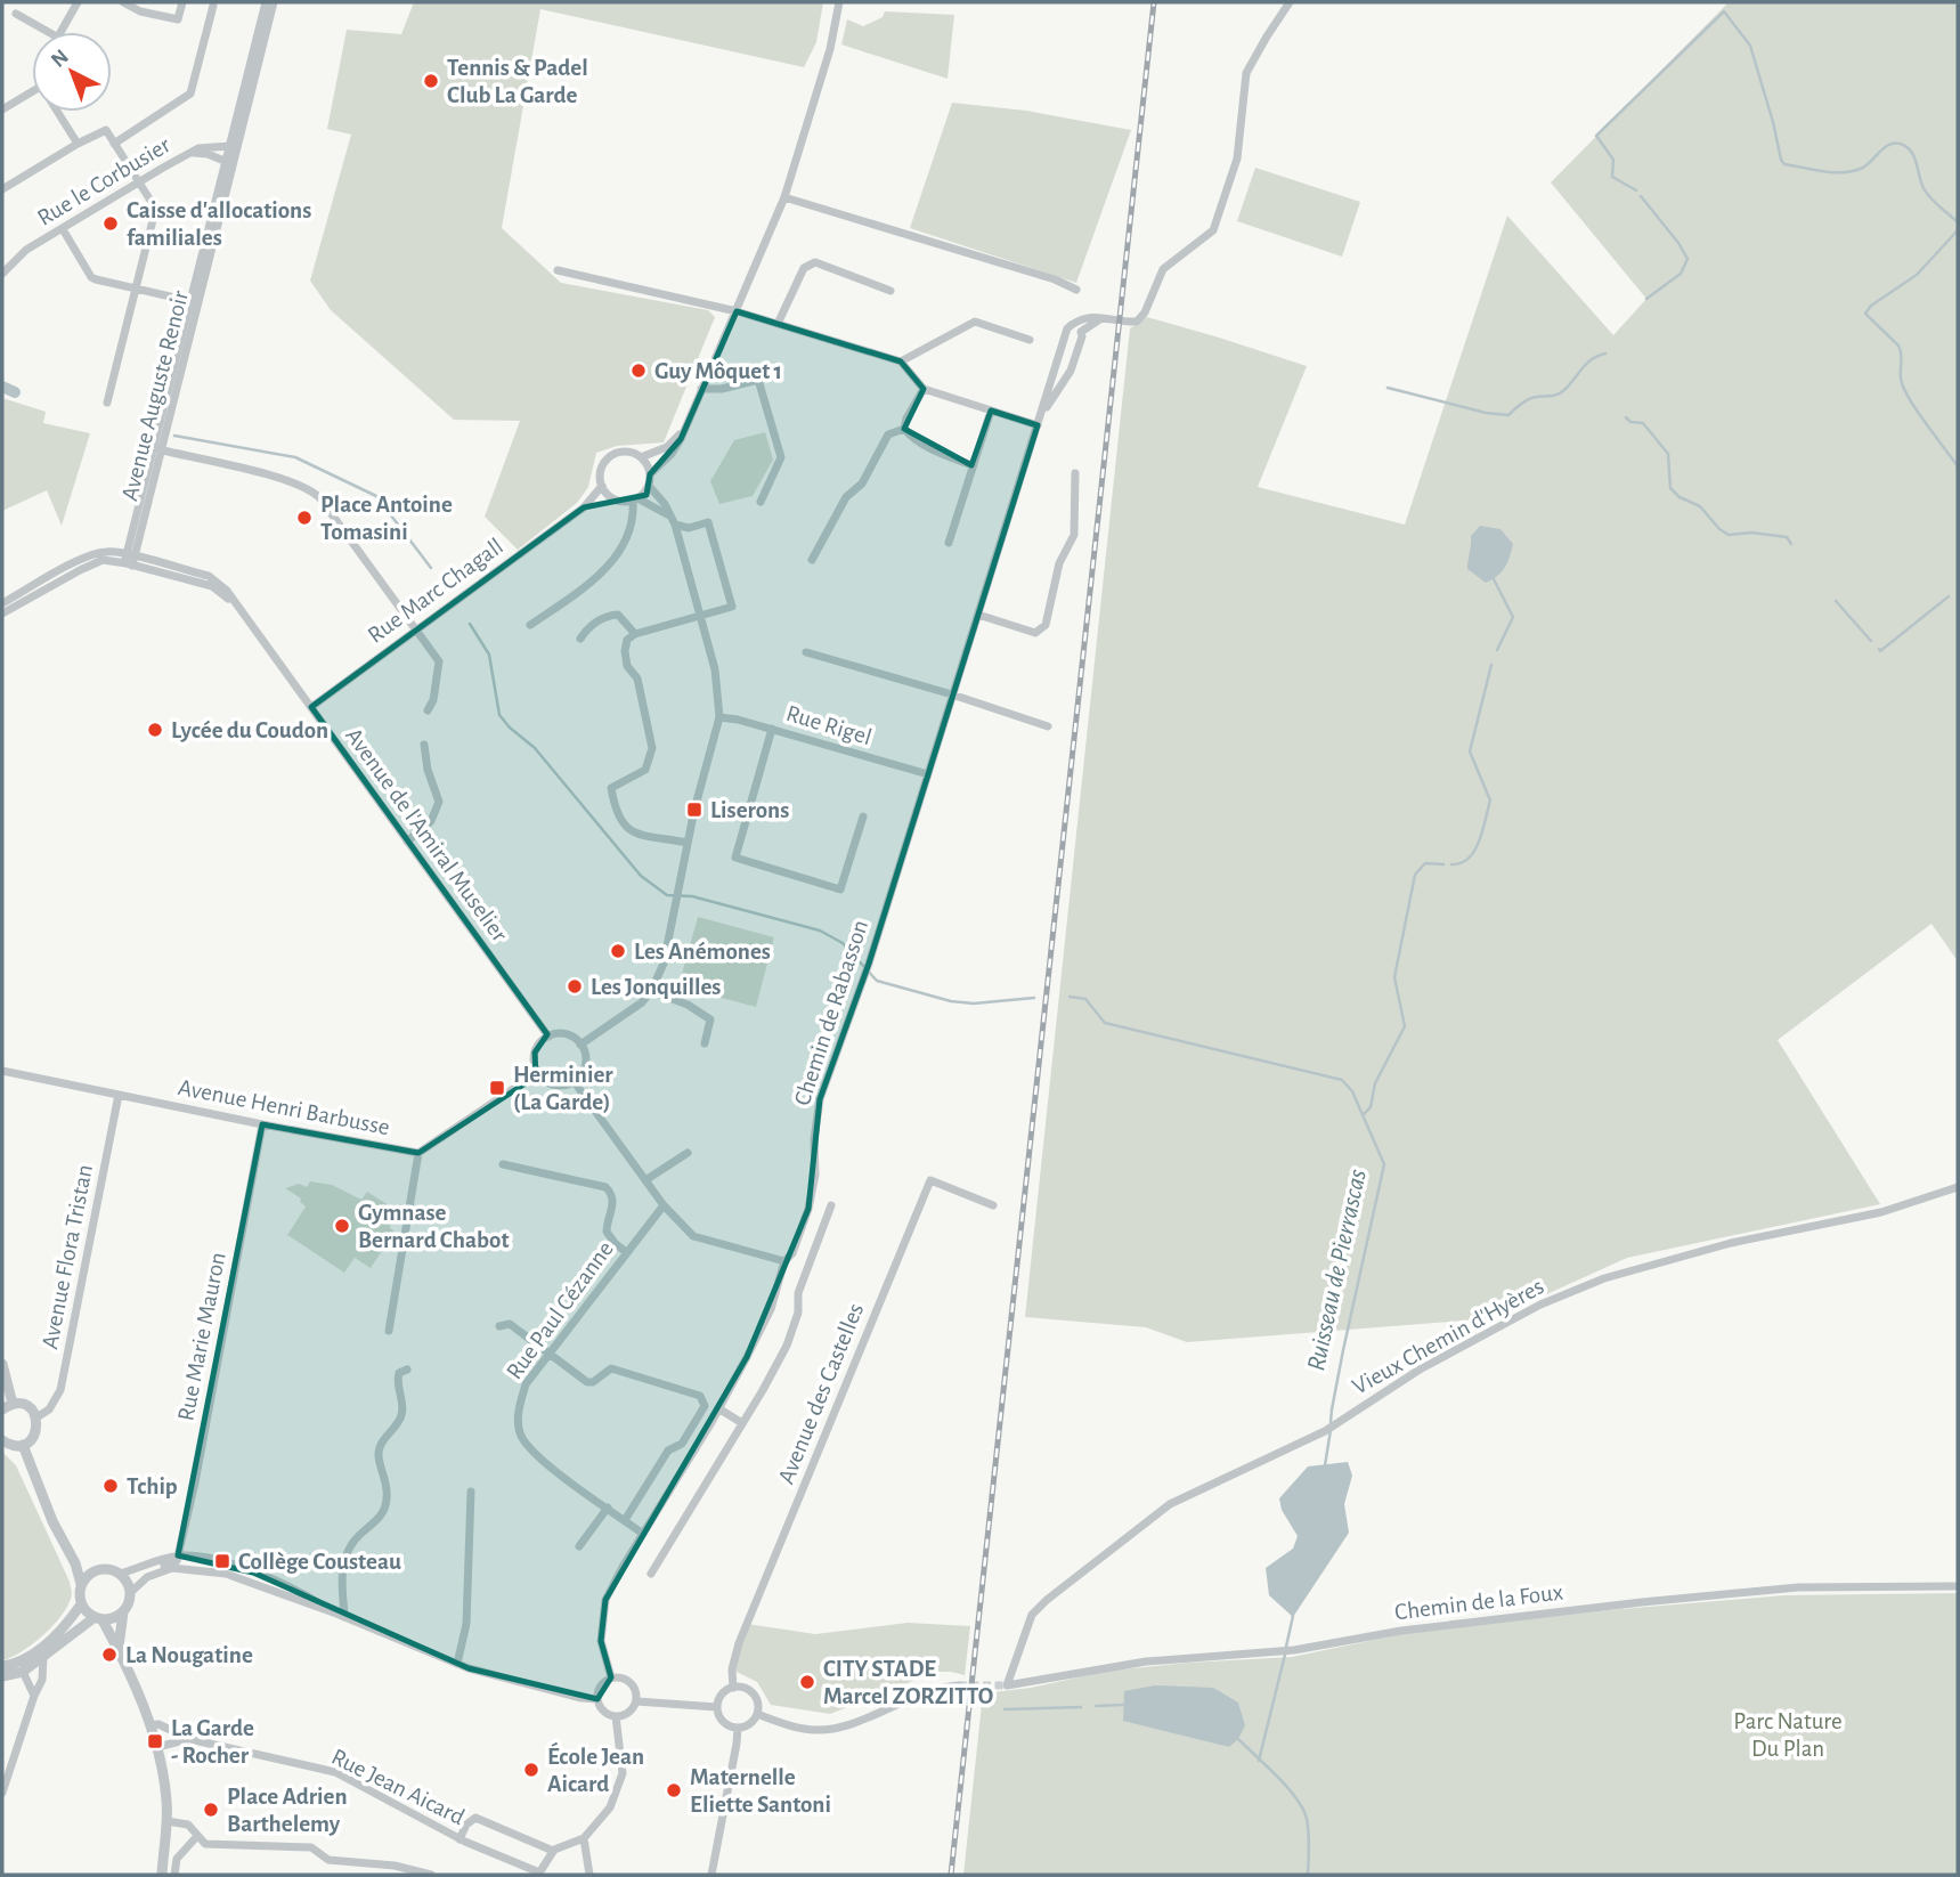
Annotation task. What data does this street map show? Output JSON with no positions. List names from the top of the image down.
{
  "streets": {
    "street": [
      "Rue le Corbusier",
      "Avenue Auguste Renoir",
      "Rue Marc Chagall",
      "Rue Rigel",
      "Avenue de l'Amiral Muselier",
      "Chemin de Rabasson",
      "Avenue Henri Barbusse",
      "Avenue Flora Tristan",
      "Rue Paul Cézanne",
      "Rue Marie Mauron",
      "Vieux Chemin d'Hyères",
      "Avenue des Castelles",
      "Chemin de la Foux",
      "Rue Jean Aicard"
    ]
  },
  "crossings": [
    ["Rue le Corbusier", "Avenue Auguste Renoir"],
    ["Avenue Auguste Renoir", "Avenue de l'Amiral Muselier"],
    ["Rue Marc Chagall", "Avenue de l'Amiral Muselier"],
    ["Rue Rigel", "Chemin de Rabasson"],
    ["Avenue de l'Amiral Muselier", "Avenue Henri Barbusse"],
    ["Chemin de Rabasson", "Rue Paul Cézanne"],
    ["Avenue Henri Barbusse", "Avenue Flora Tristan"],
    ["Avenue Henri Barbusse", "Rue Marie Mauron"],
    ["Vieux Chemin d'Hyères", "Chemin de la Foux"]
  ],
  "water": ["Ruisseau de Pierrascas"],
  "parks": ["Parc Nature Du Plan"],
  "places": {
    "other": [
      "Tennis & Padel Club La Garde",
      "Caisse d'allocations familiales",
      "Guy Môquet 1",
      "Place Antoine Tomasini",
      "Lycée du Coudon",
      "Les Anémones",
      "Les Jonquilles",
      "Gymnase Bernard Chabot",
      "Tchip",
      "La Nougatine",
      "CITY STADE Marcel ZORZITTO",
      "École Jean Aicard",
      "Maternelle Eliette Santoni",
      "Place Adrien Barthelemy"
    ],
    "transit": [
      "Liserons",
      "Herminier (La Garde)",
      "Collège Cousteau",
      "La Garde - Rocher"
    ]
  },
  "north": "top left"
}
